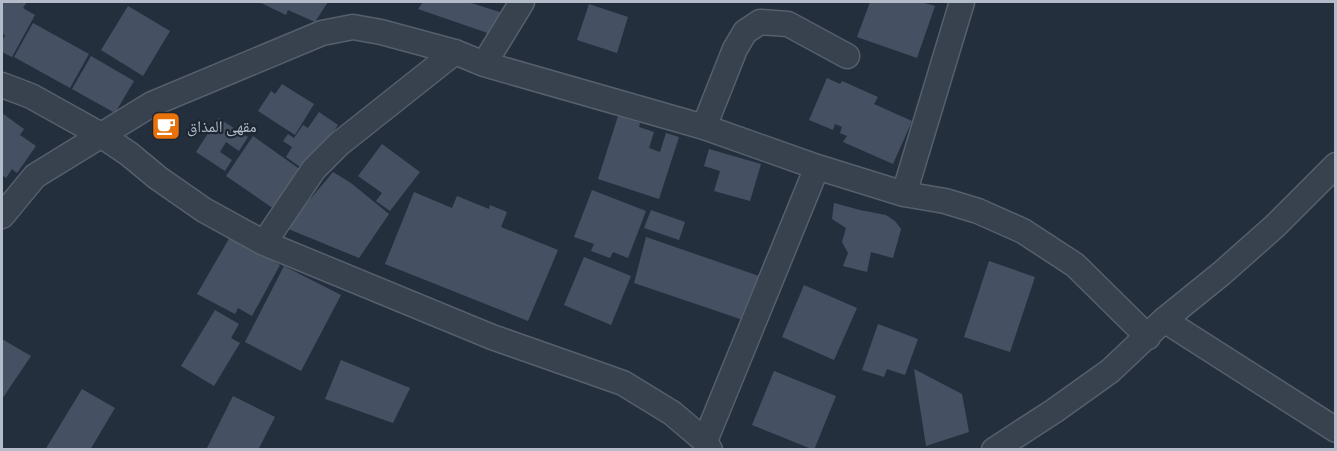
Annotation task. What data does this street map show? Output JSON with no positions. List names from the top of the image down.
{
  "places": {
    "cafe": ["مقهى المذاق"]
  }
}
